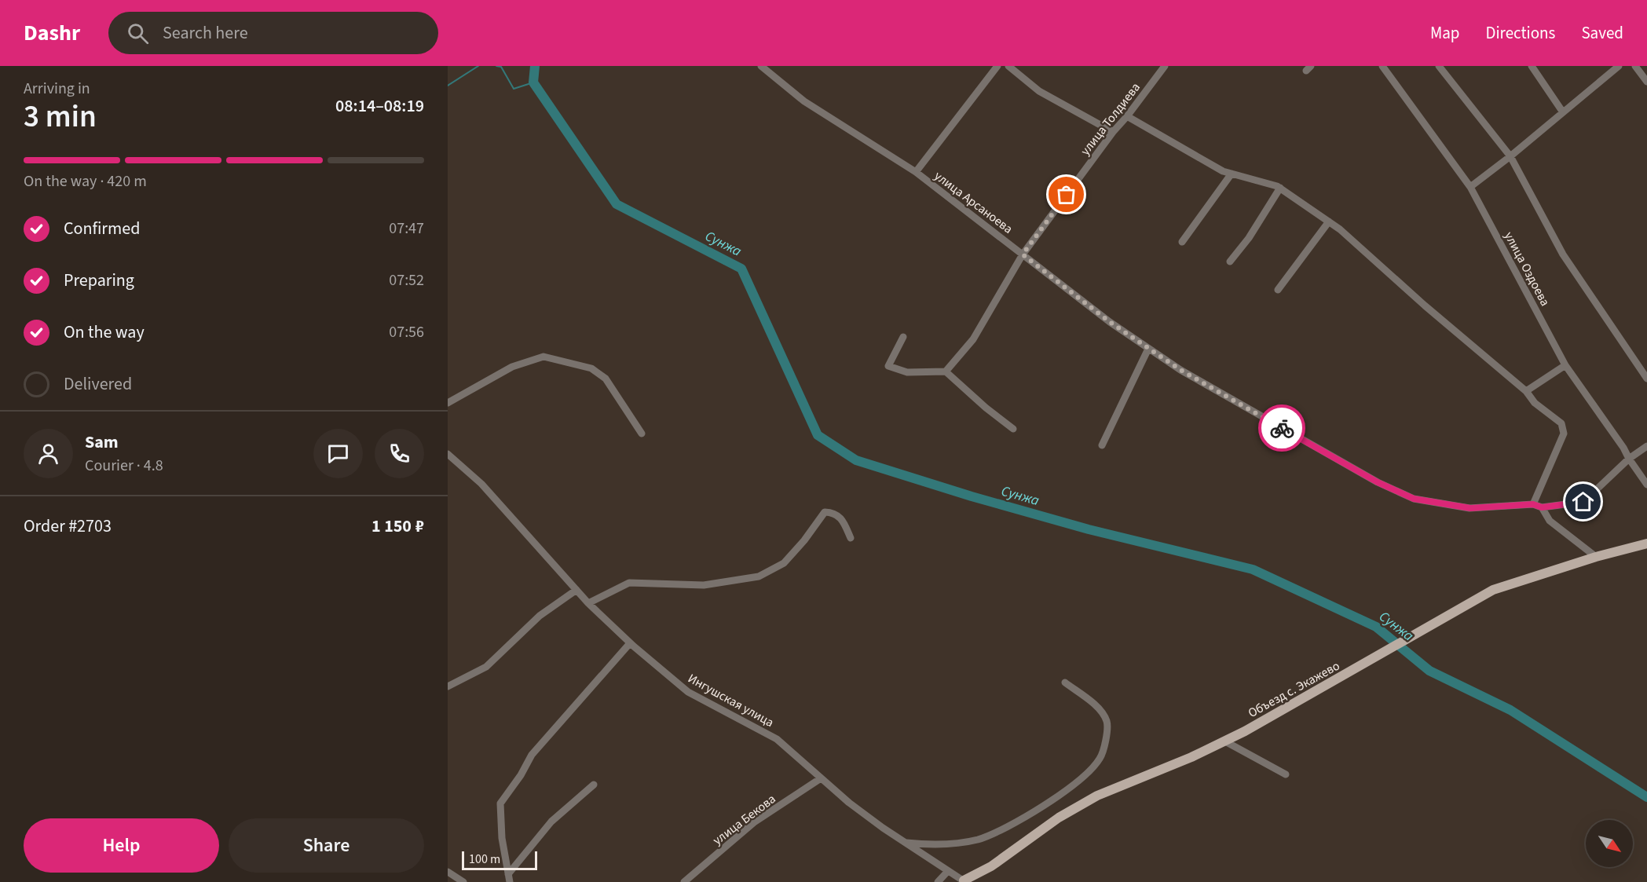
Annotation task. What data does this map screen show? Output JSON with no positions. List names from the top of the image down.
{
  "streets": {
    "main road": ["Объезд с. Экажево"],
    "street": [
      "улица Толдиева",
      "улица Арсаноева",
      "улица Оздоева",
      "Ингушская улица",
      "улица Бекова"
    ]
  },
  "crossings": [
    ["улица Толдиева", "улица Арсаноева"],
    ["улица Арсаноева", "улица Оздоева"],
    ["Объезд с. Экажево", "Ингушская улица"],
    ["Ингушская улица", "улица Бекова"]
  ],
  "water": ["Сунжа"],
  "scale_bar": "100 m",
  "north": "bottom right",
  "page": {
    "header": "Dashr",
    "search": "Search here",
    "nav": ["Map", "Directions", "Saved"],
    "heading": ["3 min", "Arriving in", "08:14–08:19"],
    "panel": [
      "Sam",
      "Courier · 4.8",
      "Order #2703",
      "1 150 ₽"
    ],
    "bar": "On the way · 420 m",
    "list": [
      ["Confirmed", "07:47"],
      ["Preparing", "07:52"],
      ["On the way", "07:56"],
      "Delivered"
    ],
    "buttons": ["Help", "Share"],
    "scale": "100 m"
  }
}
